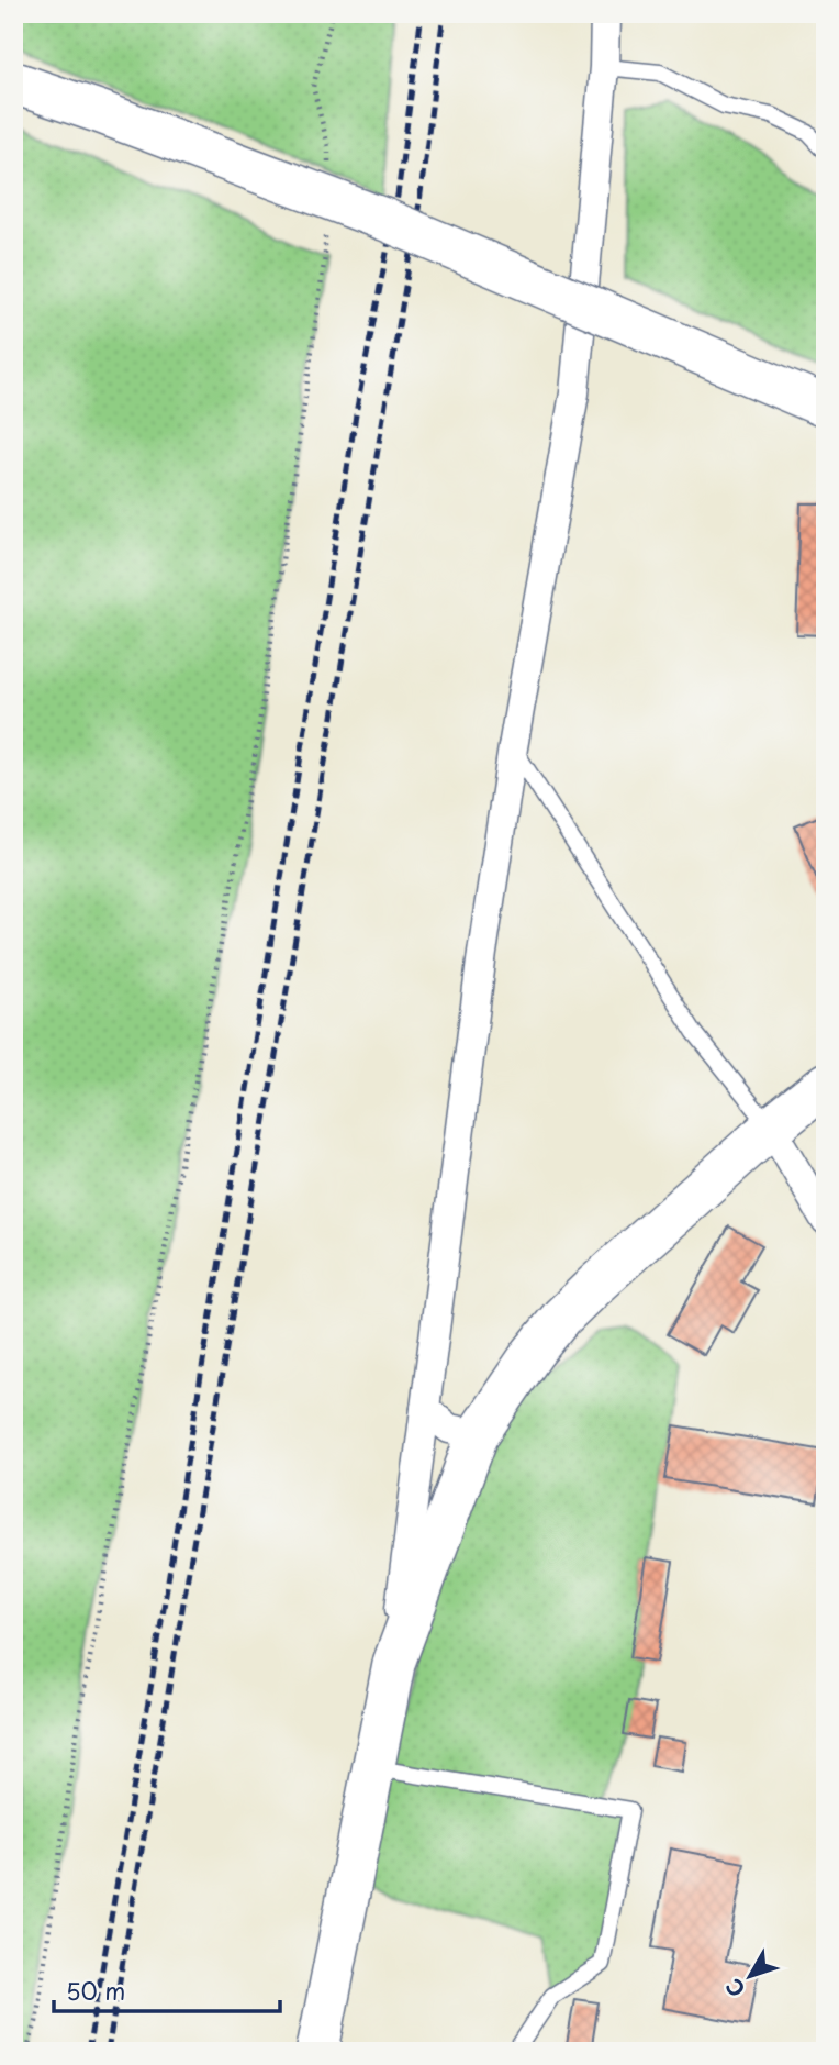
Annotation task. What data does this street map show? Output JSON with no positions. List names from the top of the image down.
{
  "scale_bar": "50 m",
  "north": "bottom left"
}
